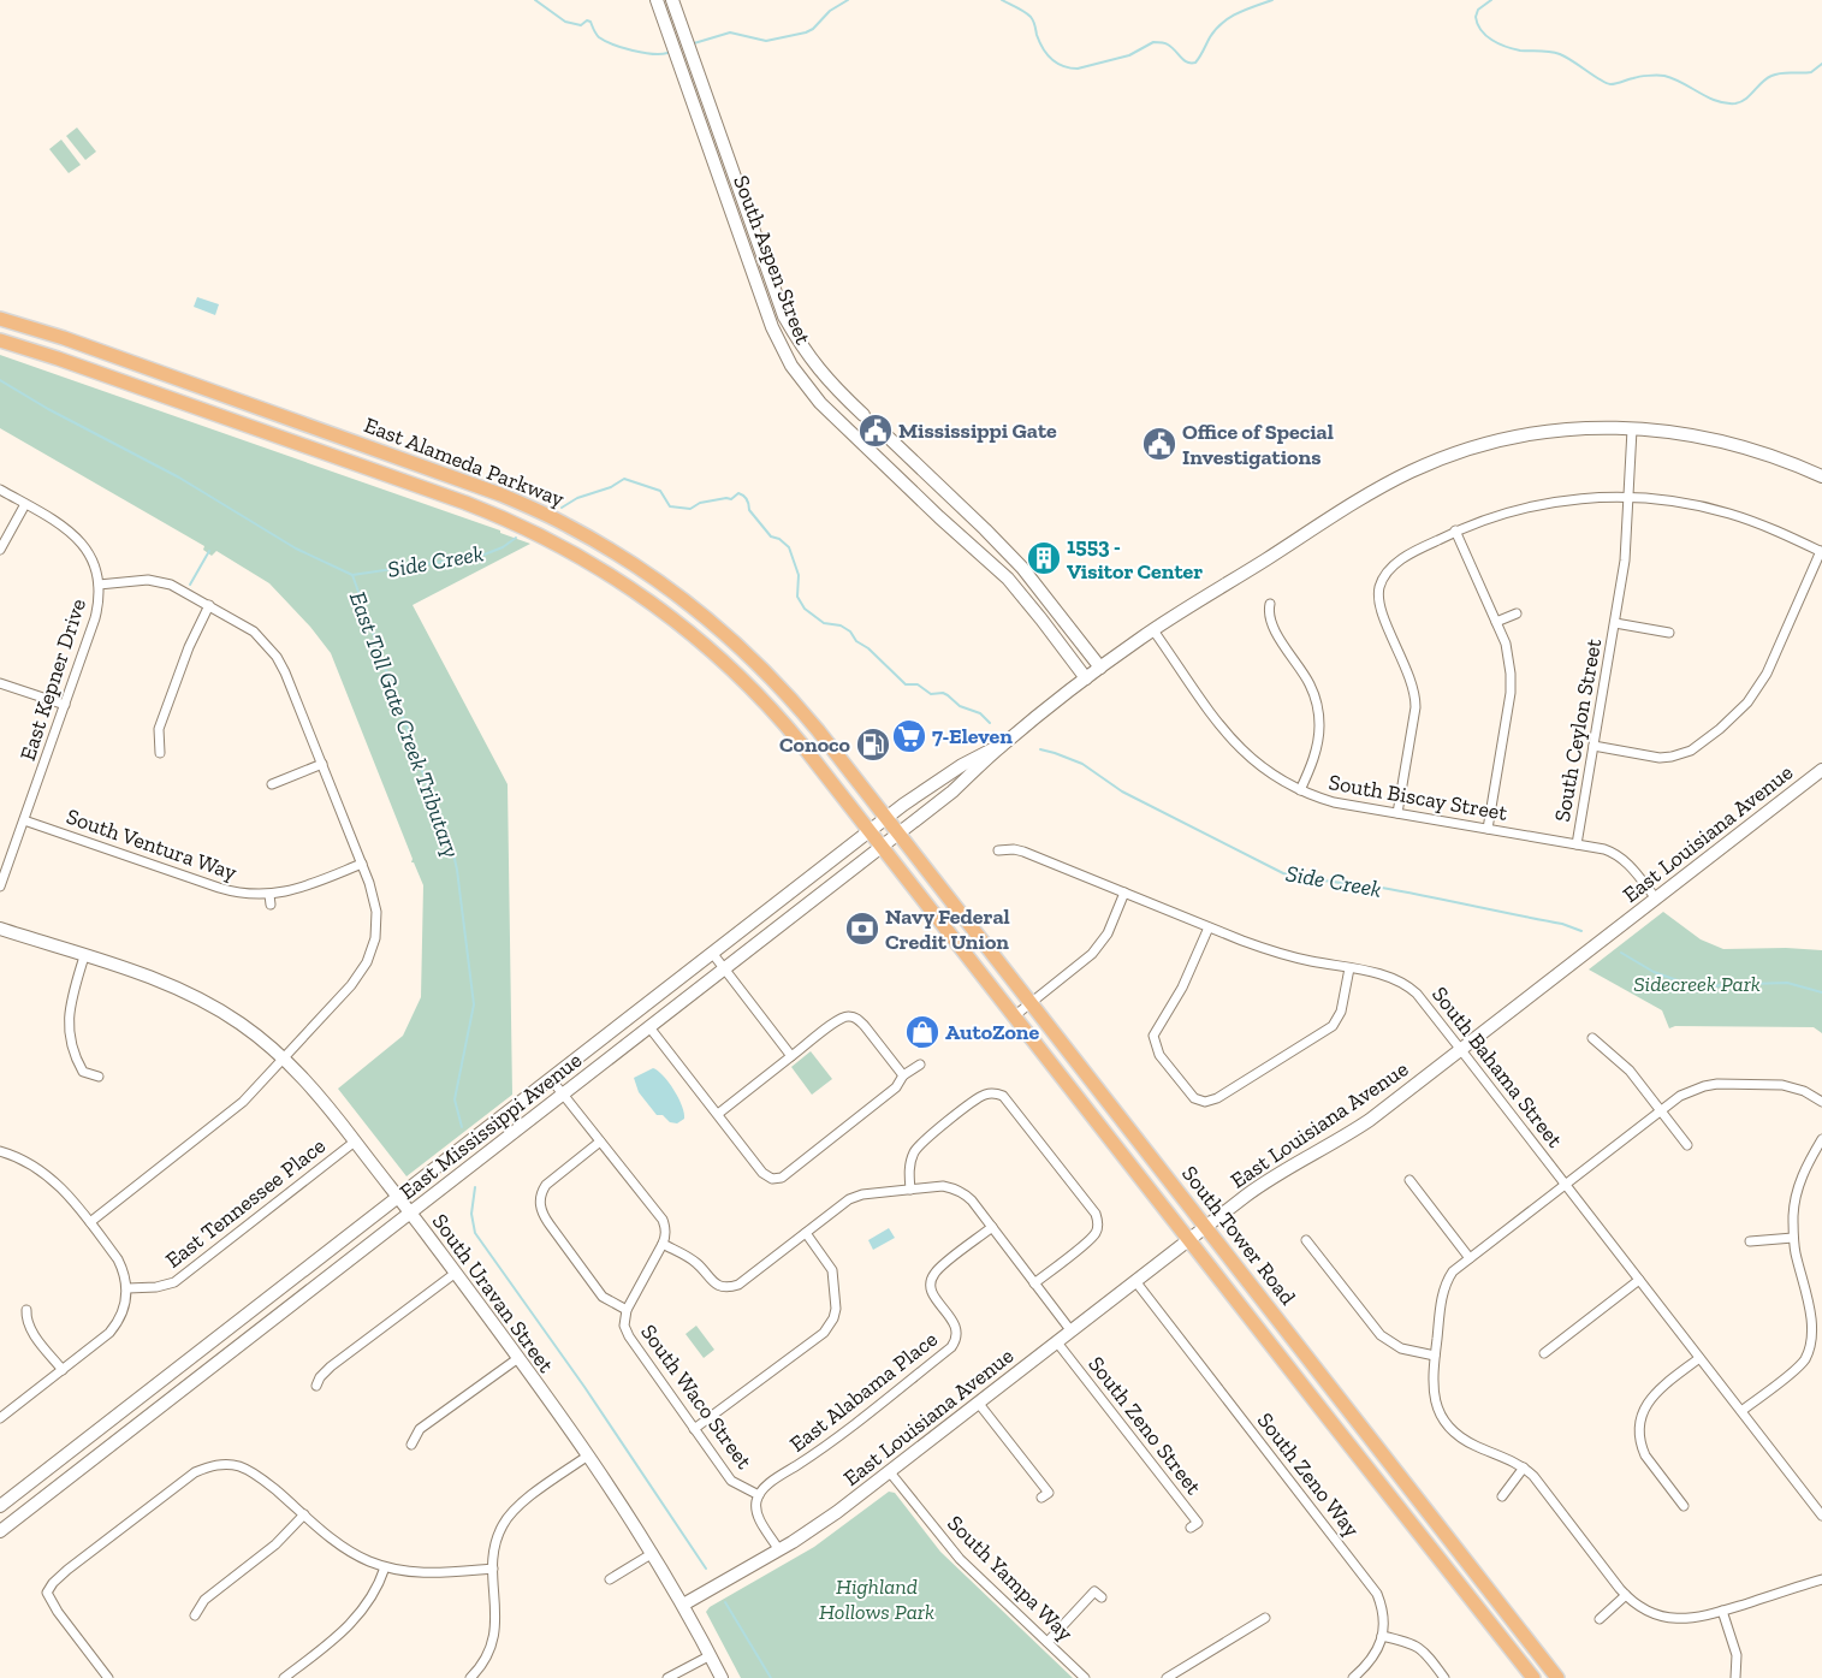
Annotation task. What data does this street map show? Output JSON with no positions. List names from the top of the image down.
{
  "streets": {
    "main road": ["East Alameda Parkway", "South Tower Road"],
    "street": [
      "South Aspen Street",
      "East Kepner Drive",
      "South Ceylon Street",
      "South Biscay Street",
      "East Louisiana Avenue",
      "South Ventura Way",
      "South Bahama Street",
      "East Mississippi Avenue",
      "East Tennessee Place",
      "South Uravan Street",
      "East Alabama Place",
      "South Waco Street",
      "South Zeno Street",
      "South Zeno Way",
      "South Yampa Way"
    ]
  },
  "crossings": [
    ["South Aspen Street", "East Mississippi Avenue"],
    ["East Alameda Parkway", "East Mississippi Avenue"],
    ["East Alameda Parkway", "South Tower Road"],
    ["East Kepner Drive", "South Ventura Way"],
    ["South Ceylon Street", "South Biscay Street"],
    ["South Ceylon Street", "East Mississippi Avenue"],
    ["South Biscay Street", "East Louisiana Avenue"],
    ["South Biscay Street", "East Mississippi Avenue"],
    ["East Louisiana Avenue", "South Bahama Street"],
    ["East Louisiana Avenue", "South Tower Road"],
    ["East Louisiana Avenue", "South Uravan Street"],
    ["East Louisiana Avenue", "South Waco Street"],
    ["East Louisiana Avenue", "South Zeno Street"],
    ["East Louisiana Avenue", "South Zeno Way"],
    ["East Louisiana Avenue", "South Yampa Way"],
    ["East Mississippi Avenue", "South Tower Road"],
    ["East Mississippi Avenue", "South Uravan Street"],
    ["East Tennessee Place", "South Uravan Street"],
    ["East Alabama Place", "South Waco Street"]
  ],
  "water": ["Side Creek", "East Toll Gate Creek Tributary"],
  "parks": ["Sidecreek Park", "Highland Hollows Park"],
  "places": {
    "public building": ["Mississippi Gate", "Office of Special Investigations"],
    "building": ["1553 - Visitor Center"],
    "supermarket": ["7-Eleven"],
    "fuel station": ["Conoco"],
    "bank": ["Navy Federal Credit Union"],
    "shop": ["AutoZone"]
  }
}
